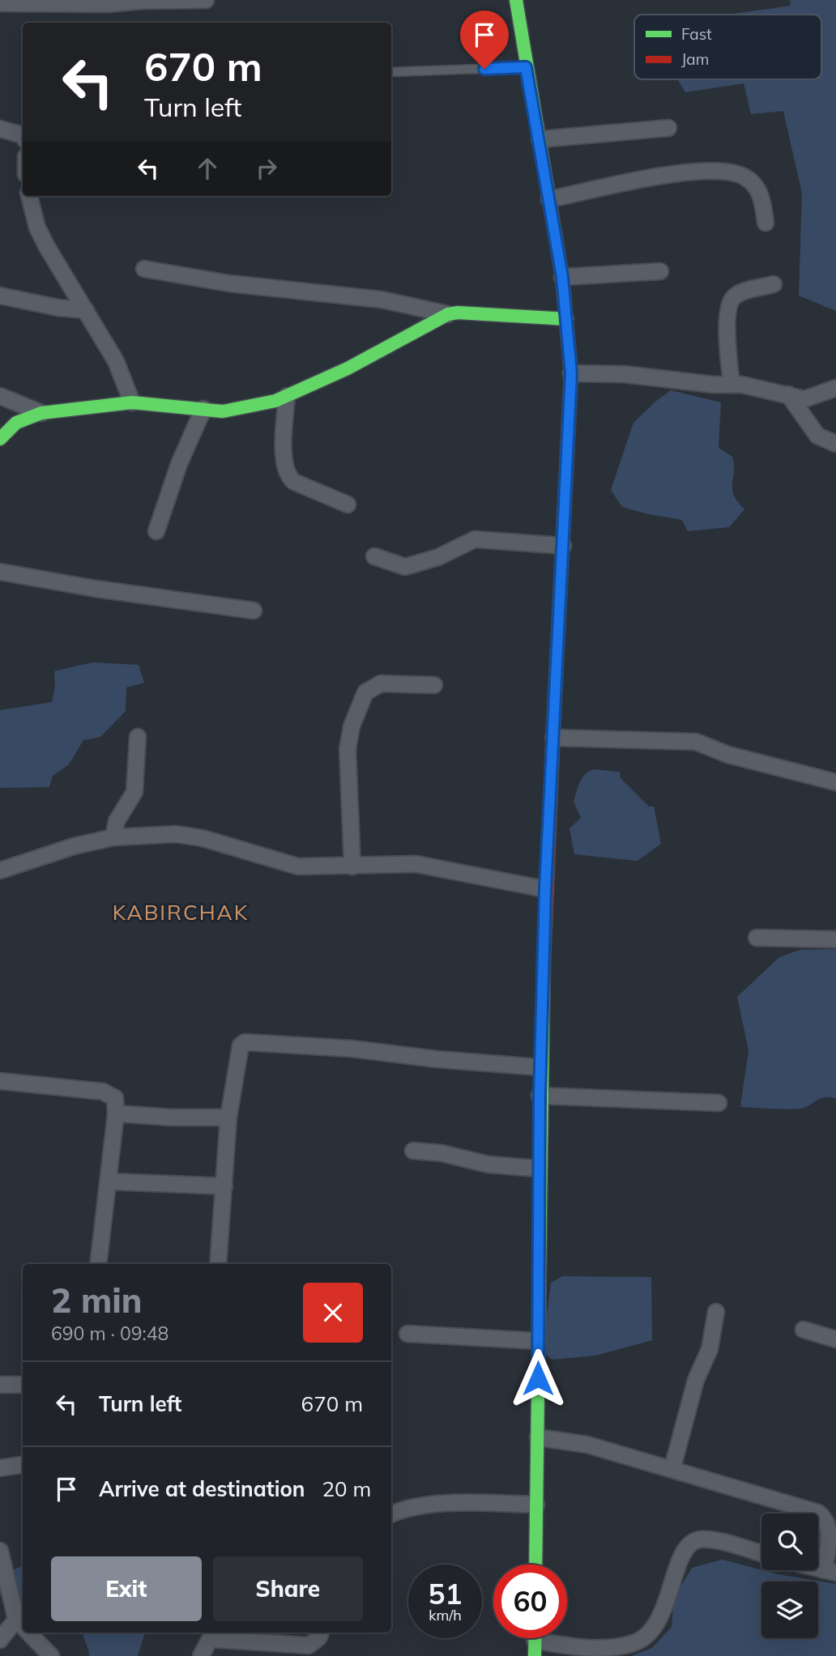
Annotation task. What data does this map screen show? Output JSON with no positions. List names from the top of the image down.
{
  "districts": ["KABIRCHAK"],
  "legend": ["Fast", "Jam"],
  "page": {
    "turn": ["670 m", "Turn left"],
    "heading": ["2 min", "690 m · 09:48"],
    "list": [
      {
        "name": "Turn left",
        "value": "670 m"
      },
      {
        "name": "Arrive at destination",
        "value": "20 m"
      }
    ],
    "buttons": ["Exit", "Share"],
    "speed": "51 km/h",
    "limit": "60"
  }
}
